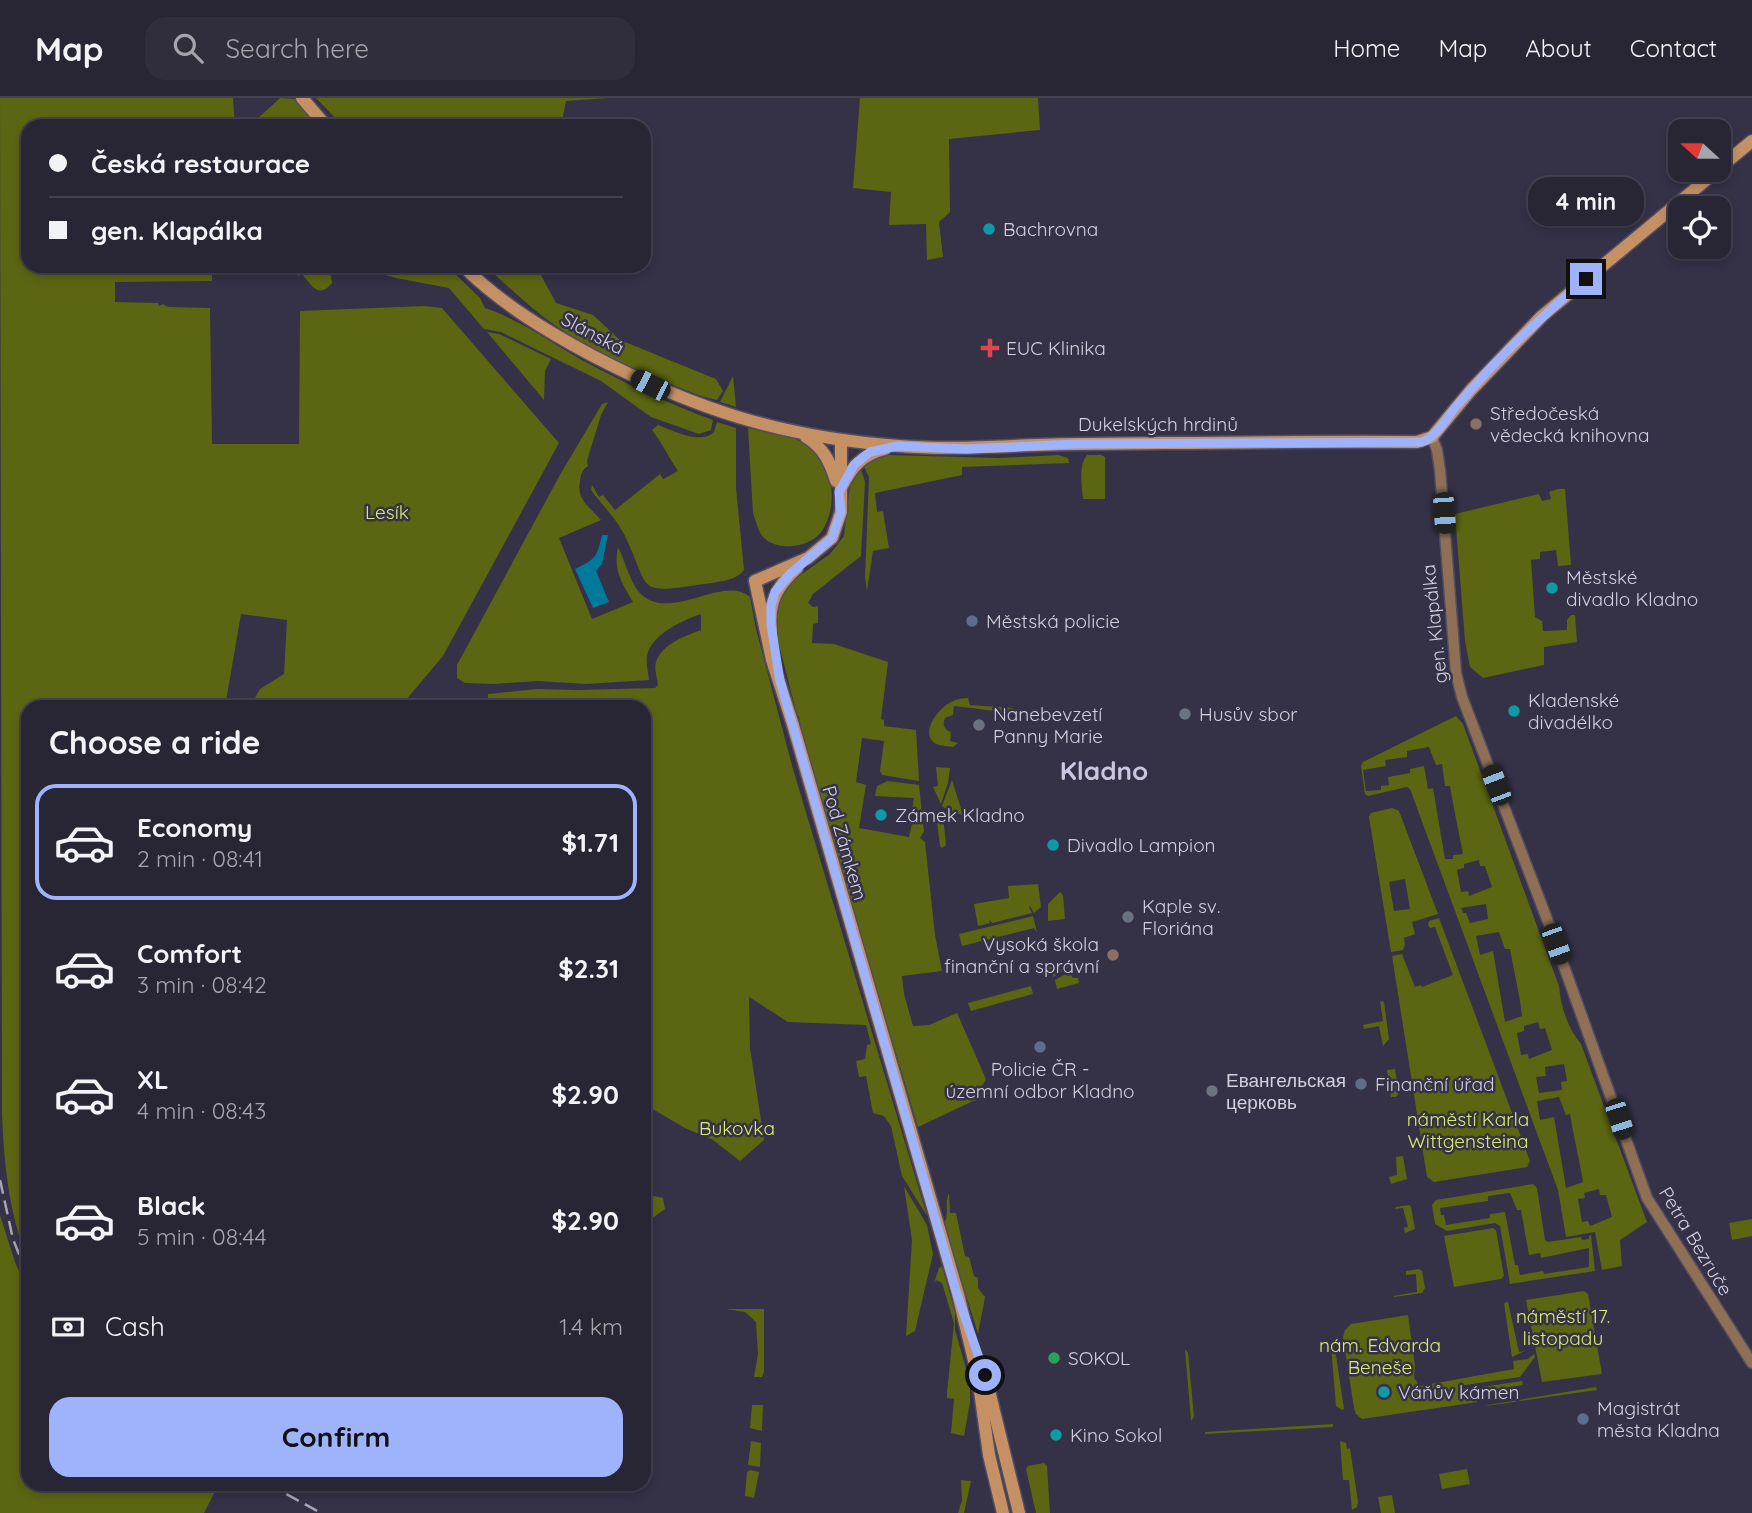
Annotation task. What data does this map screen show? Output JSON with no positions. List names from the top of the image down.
{
  "streets": {
    "main road": ["Slánská", "Dukelských hrdinů", "Pod Zámkem"],
    "street": ["gen. Klapálka", "Petra Bezruče"]
  },
  "crossings": [
    ["Slánská", "Dukelských hrdinů"],
    ["Slánská", "Pod Zámkem"],
    ["Dukelských hrdinů", "gen. Klapálka"],
    ["Dukelských hrdinů", "Pod Zámkem"],
    ["gen. Klapálka", "Petra Bezruče"]
  ],
  "districts": ["Kladno"],
  "parks": [
    "Lesík",
    "náměstí Karla Wittgensteina",
    "Bukovka",
    "náměstí 17. listopadu",
    "nám. Edvarda Beneše"
  ],
  "places": {
    "other": [
      "Bachrovna",
      "Středočeská vědecká knihovna",
      "Městské divadlo Kladno",
      "Městská policie",
      "Kladenské divadélko",
      "Husův sbor",
      "Nanebevzetí Panny Marie",
      "Zámek Kladno",
      "Divadlo Lampion",
      "Kaple sv. Floriána",
      "Vysoká škola finanční a správní",
      "Policie ČR - územní odbor Kladno",
      "Finanční úřad",
      "Евангельская церковь",
      "SOKOL",
      "Váňův kámen",
      "Magistrát města Kladna",
      "Kino Sokol"
    ],
    "health": ["EUC Klinika"]
  },
  "north": "left",
  "page": {
    "header": "Map",
    "search": "Search here",
    "nav": [
      "Home",
      "Map",
      "About",
      "Contact"
    ],
    "banner": ["Česká restaurace", "gen. Klapálka"],
    "bubble": "4 min",
    "heading": "Choose a ride",
    "list": [
      {
        "name": "Economy",
        "note": "2 min · 08:41",
        "value": "$1.71"
      },
      {
        "name": "Comfort",
        "note": "3 min · 08:42",
        "value": "$2.31"
      },
      {
        "name": "XL",
        "note": "4 min · 08:43",
        "value": "$2.90"
      },
      {
        "name": "Black",
        "note": "5 min · 08:44",
        "value": "$2.90"
      }
    ],
    "pay": ["Cash", "1.4 km"],
    "buttons": "Confirm"
  }
}
